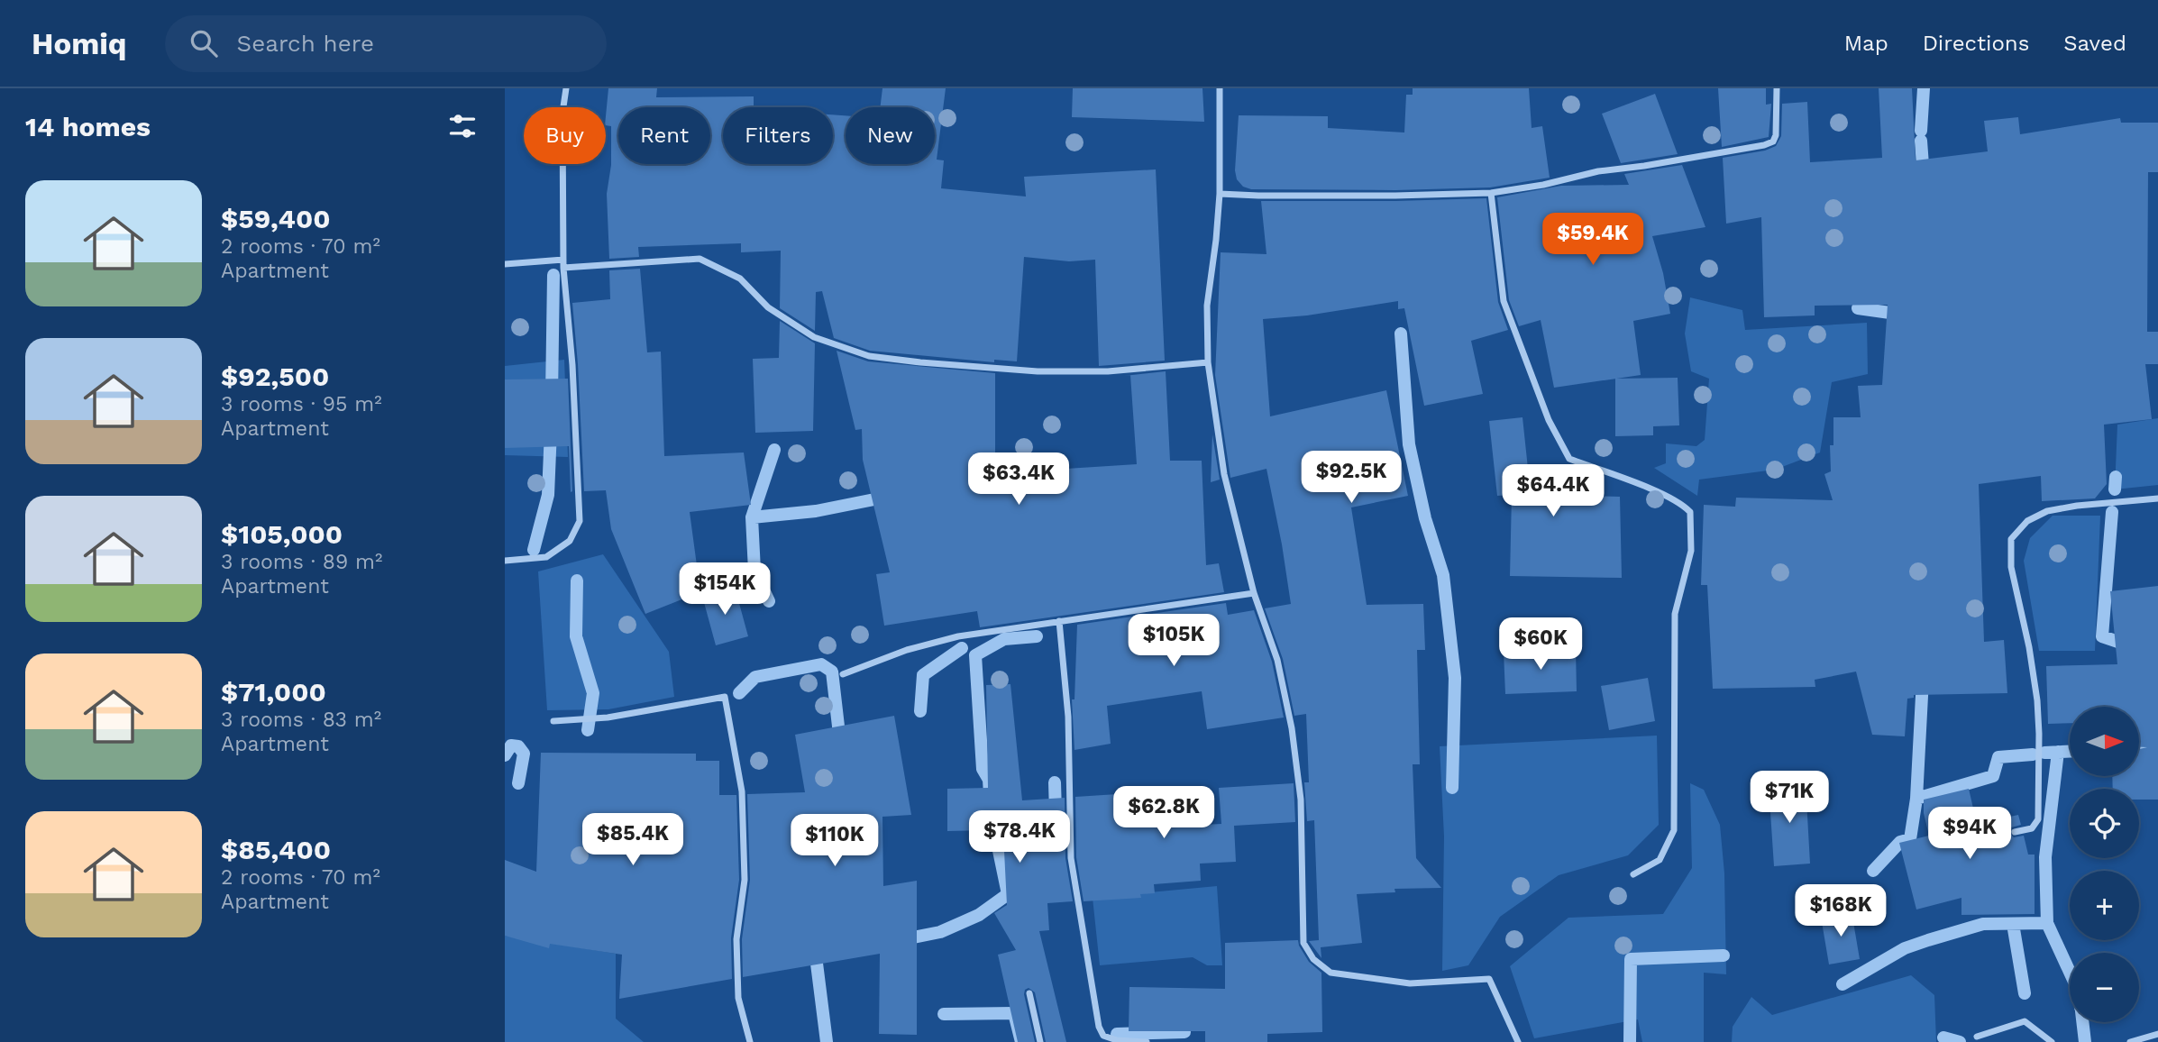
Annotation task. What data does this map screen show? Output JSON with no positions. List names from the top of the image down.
{
  "north": "right",
  "page": {
    "header": "Homiq",
    "search": "Search here",
    "nav": ["Map", "Directions", "Saved"],
    "heading": "14 homes",
    "chip": [
      "Buy",
      "Rent",
      "Filters",
      "New"
    ],
    "list": [
      {
        "name": "$59,400",
        "note": "2 rooms · 70 m² · Apartment"
      },
      {
        "name": "$92,500",
        "note": "3 rooms · 95 m² · Apartment"
      },
      {
        "name": "$105,000",
        "note": "3 rooms · 89 m² · Apartment"
      },
      {
        "name": "$71,000",
        "note": "3 rooms · 83 m² · Apartment"
      },
      {
        "name": "$85,400",
        "note": "2 rooms · 70 m² · Apartment"
      }
    ],
    "price": [
      "$59.4K",
      "$92.5K",
      "$63.4K",
      "$64.4K",
      "$154K",
      "$105K",
      "$60K",
      "$71K",
      "$62.8K",
      "$94K",
      "$78.4K",
      "$85.4K",
      "$110K",
      "$168K"
    ],
    "map_buttons": ["+", "−"]
  }
}
